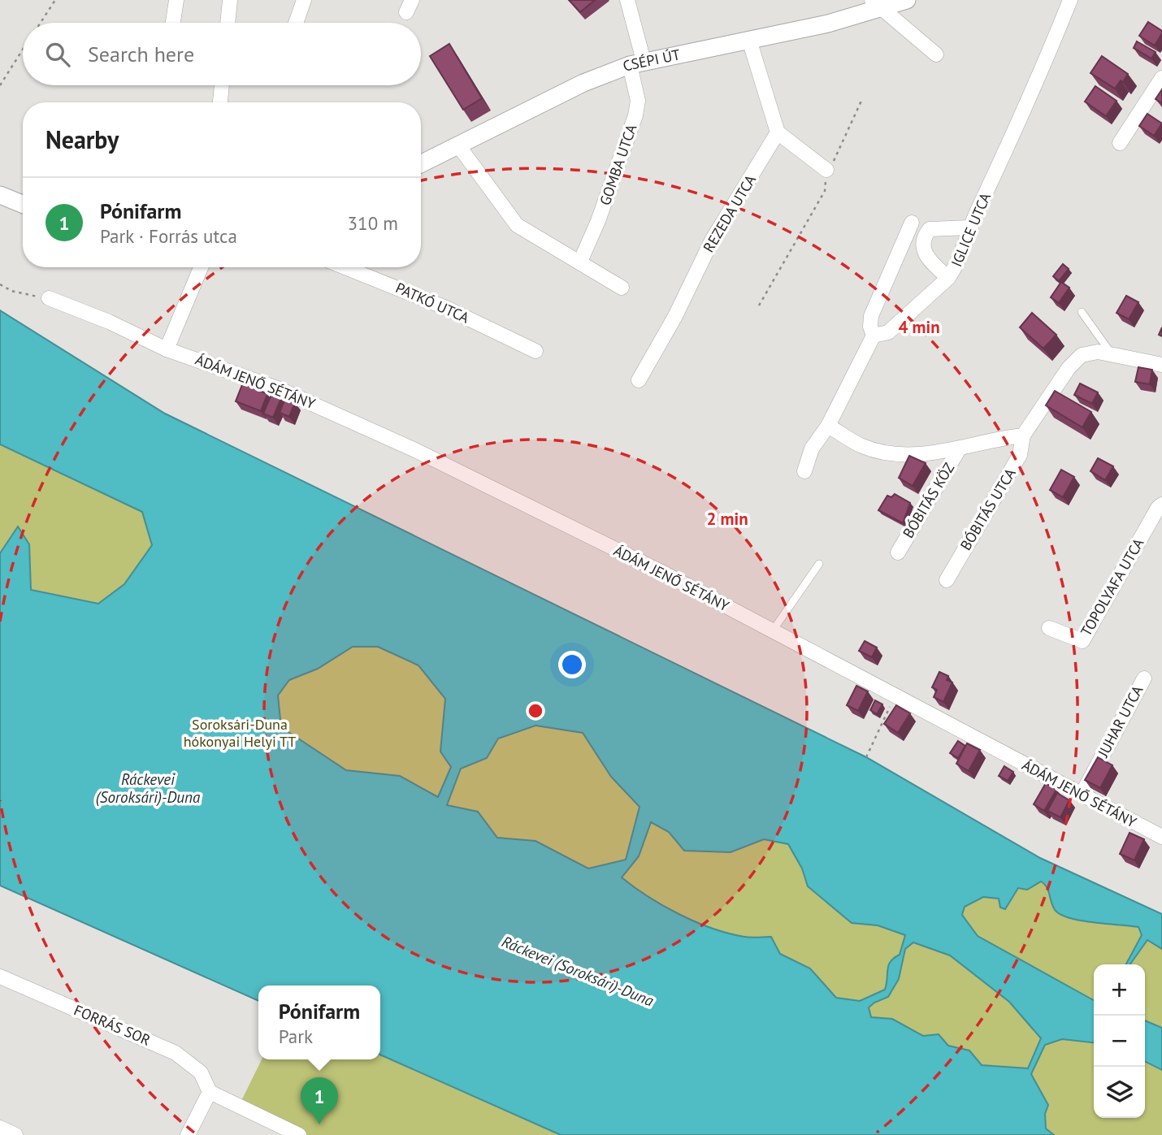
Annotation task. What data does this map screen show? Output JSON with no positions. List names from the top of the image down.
{
  "streets": {
    "street": [
      "CSÉPI ÚT",
      "GOMBA UTCA",
      "REZEDA UTCA",
      "IGLICE UTCA",
      "PATKÓ UTCA",
      "ÁDÁM JENŐ SÉTÁNY",
      "BÓBITÁS KÖZ",
      "BÓBITÁS UTCA",
      "TOPOLYAFA UTCA",
      "JUHAR UTCA",
      "FORRÁS SOR"
    ]
  },
  "crossings": [
    ["CSÉPI ÚT", "GOMBA UTCA"],
    ["ÁDÁM JENŐ SÉTÁNY", "JUHAR UTCA"],
    ["BÓBITÁS KÖZ", "BÓBITÁS UTCA"]
  ],
  "water": ["Ráckevei (Soroksári)-Duna"],
  "parks": ["Soroksári-Duna hókonyai Helyi TT"],
  "page": {
    "search": "Search here",
    "heading": "Nearby",
    "list": [
      {
        "mark": "1",
        "name": "Pónifarm",
        "note": "Park · Forrás utca",
        "value": "310 m"
      }
    ],
    "map_buttons": ["+", "−"],
    "popup": ["Pónifarm", "Park"],
    "pins": "1"
  },
  "rings": ["4 min", "2 min"]
}
